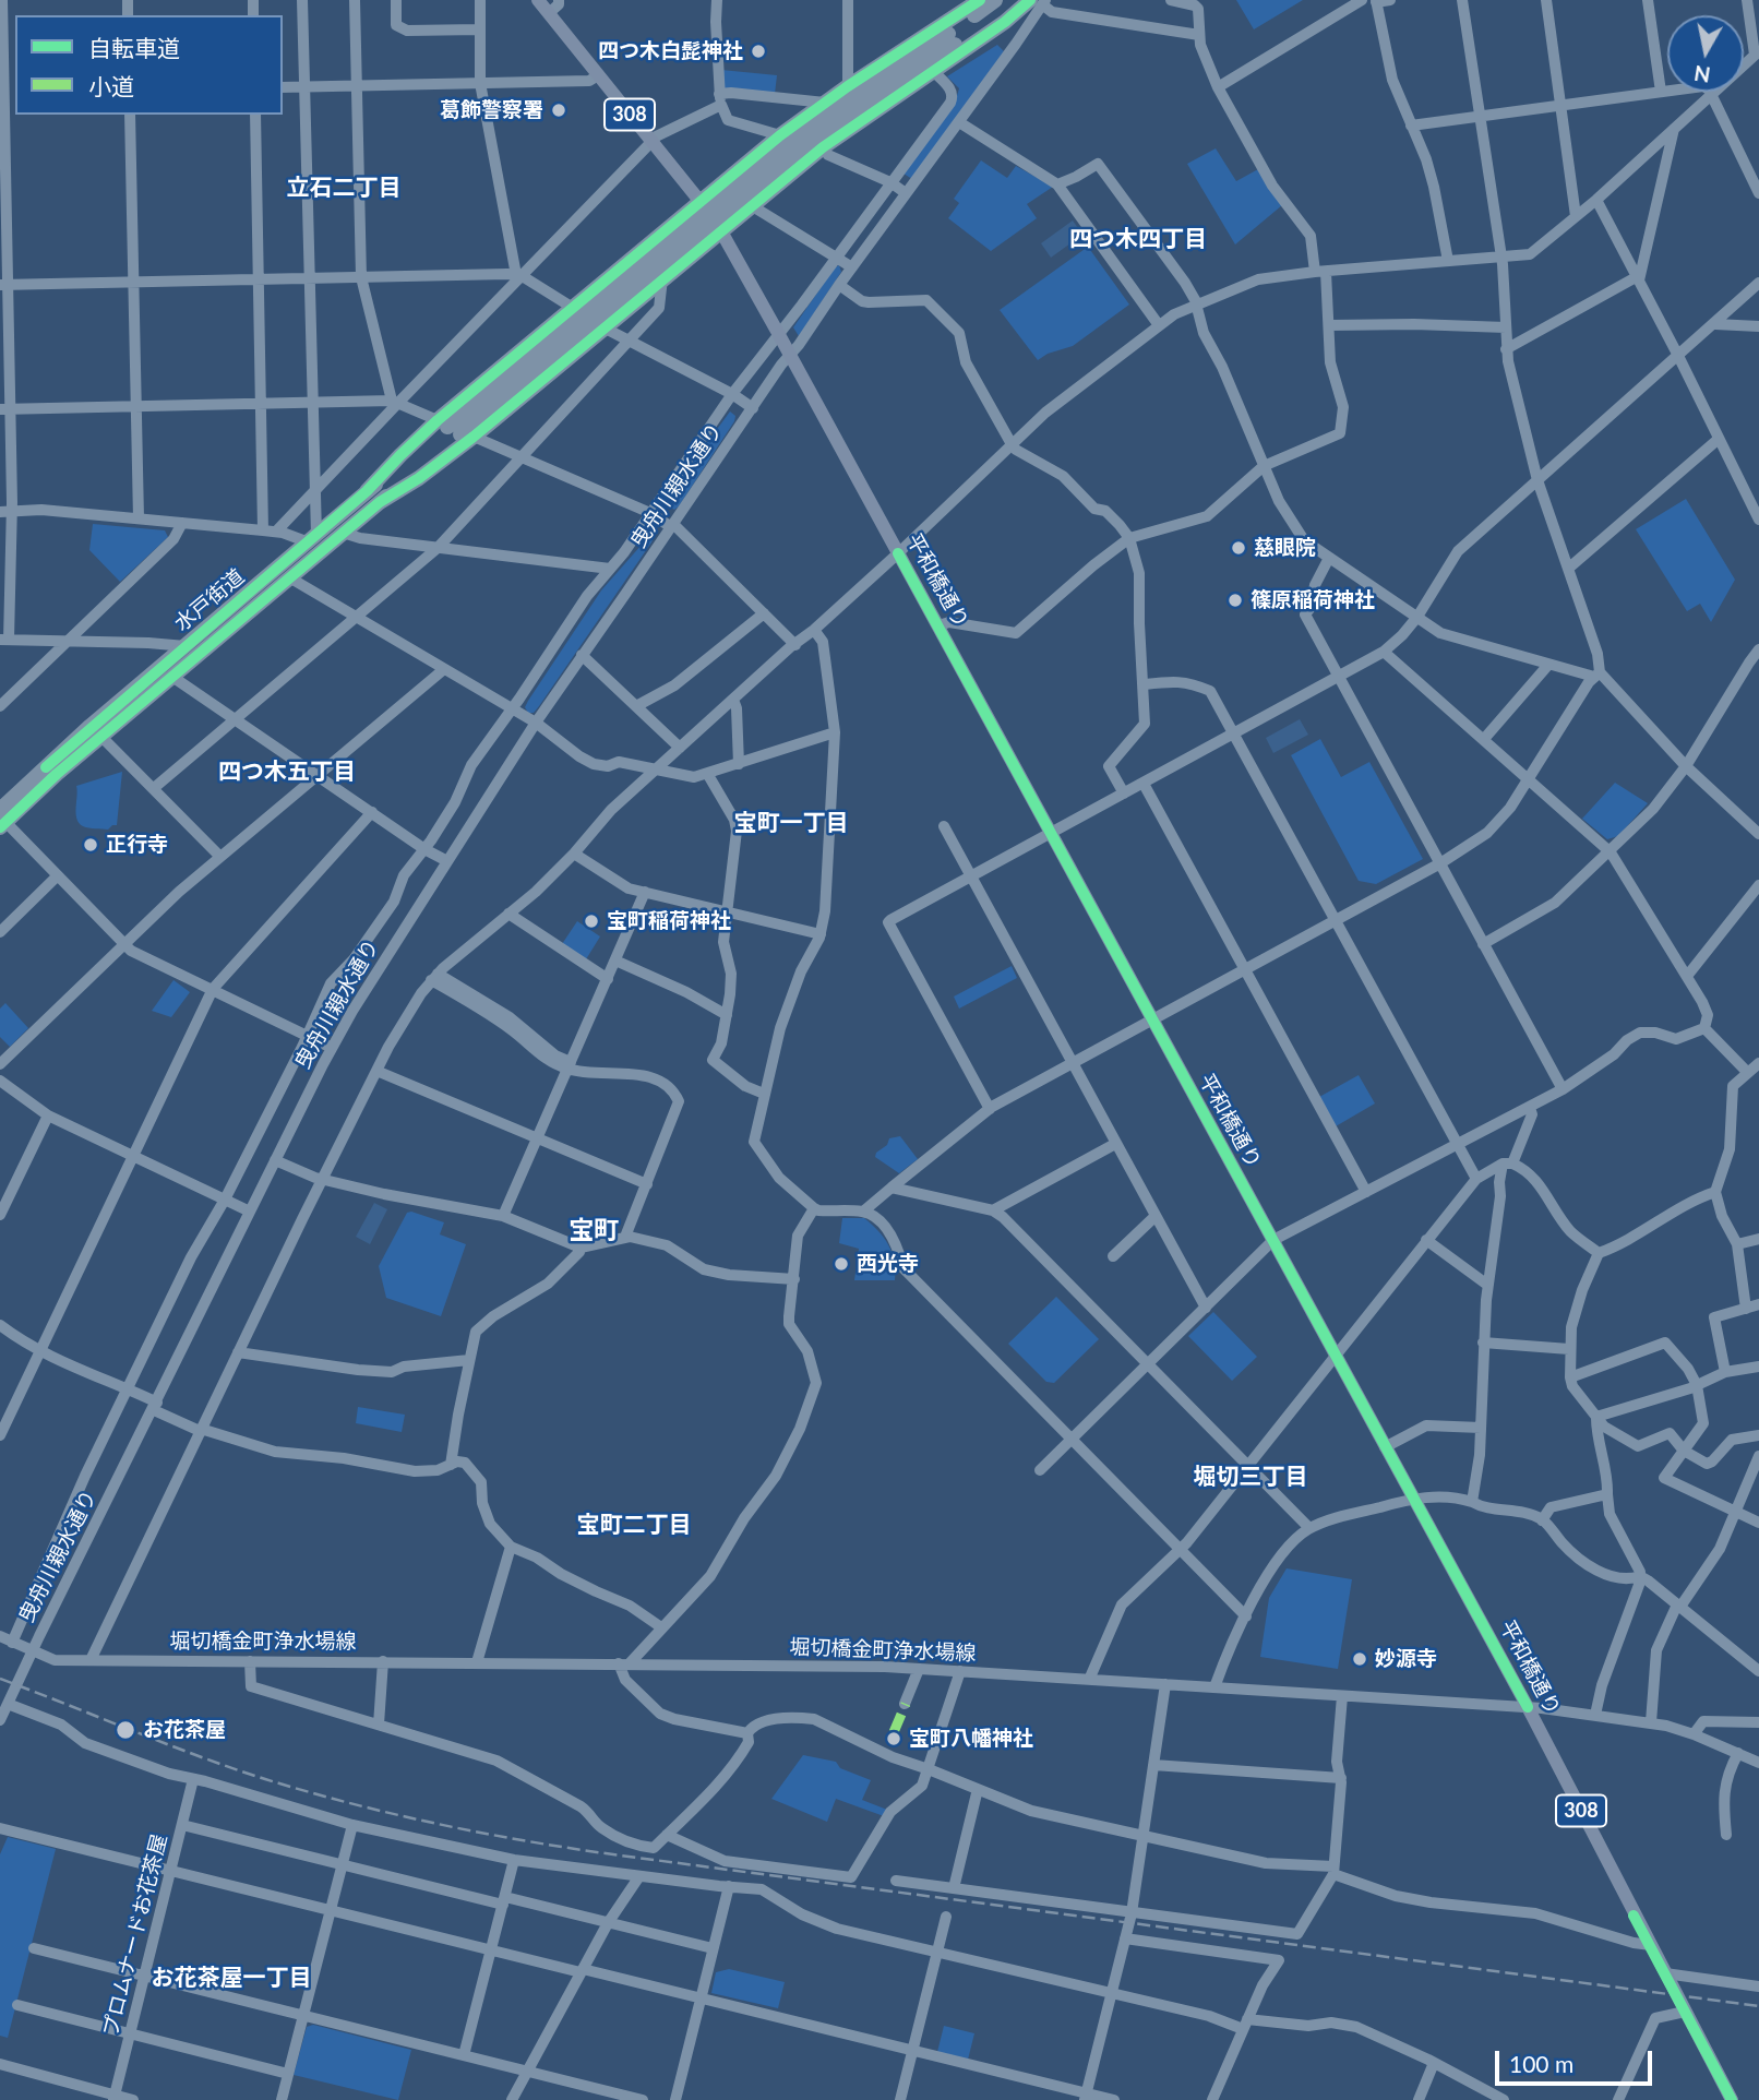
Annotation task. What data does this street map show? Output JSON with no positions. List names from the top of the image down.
{
  "streets": {
    "highway": ["水戸街道"],
    "main road": ["308", "平和橋通り"],
    "street": ["曳舟川親水通り", "堀切橋金町浄水場線", "プロムナードお花茶屋"]
  },
  "crossings": [
    ["曳舟川親水通り", "平和橋通り"],
    ["曳舟川親水通り", "水戸街道"],
    ["曳舟川親水通り", "堀切橋金町浄水場線"],
    ["平和橋通り", "堀切橋金町浄水場線"]
  ],
  "districts": [
    "立石二丁目",
    "四つ木四丁目",
    "四つ木五丁目",
    "宝町一丁目",
    "宝町",
    "堀切三丁目",
    "宝町二丁目",
    "お花茶屋一丁目"
  ],
  "places": [
    "四つ木白髭神社",
    "葛飾警察署",
    "慈眼院",
    "篠原稲荷神社",
    "正行寺",
    "宝町稲荷神社",
    "西光寺",
    "妙源寺",
    "お花茶屋",
    "宝町八幡神社"
  ],
  "legend": ["自転車道", "小道"],
  "scale_bar": "100 m",
  "north": "bottom"
}
